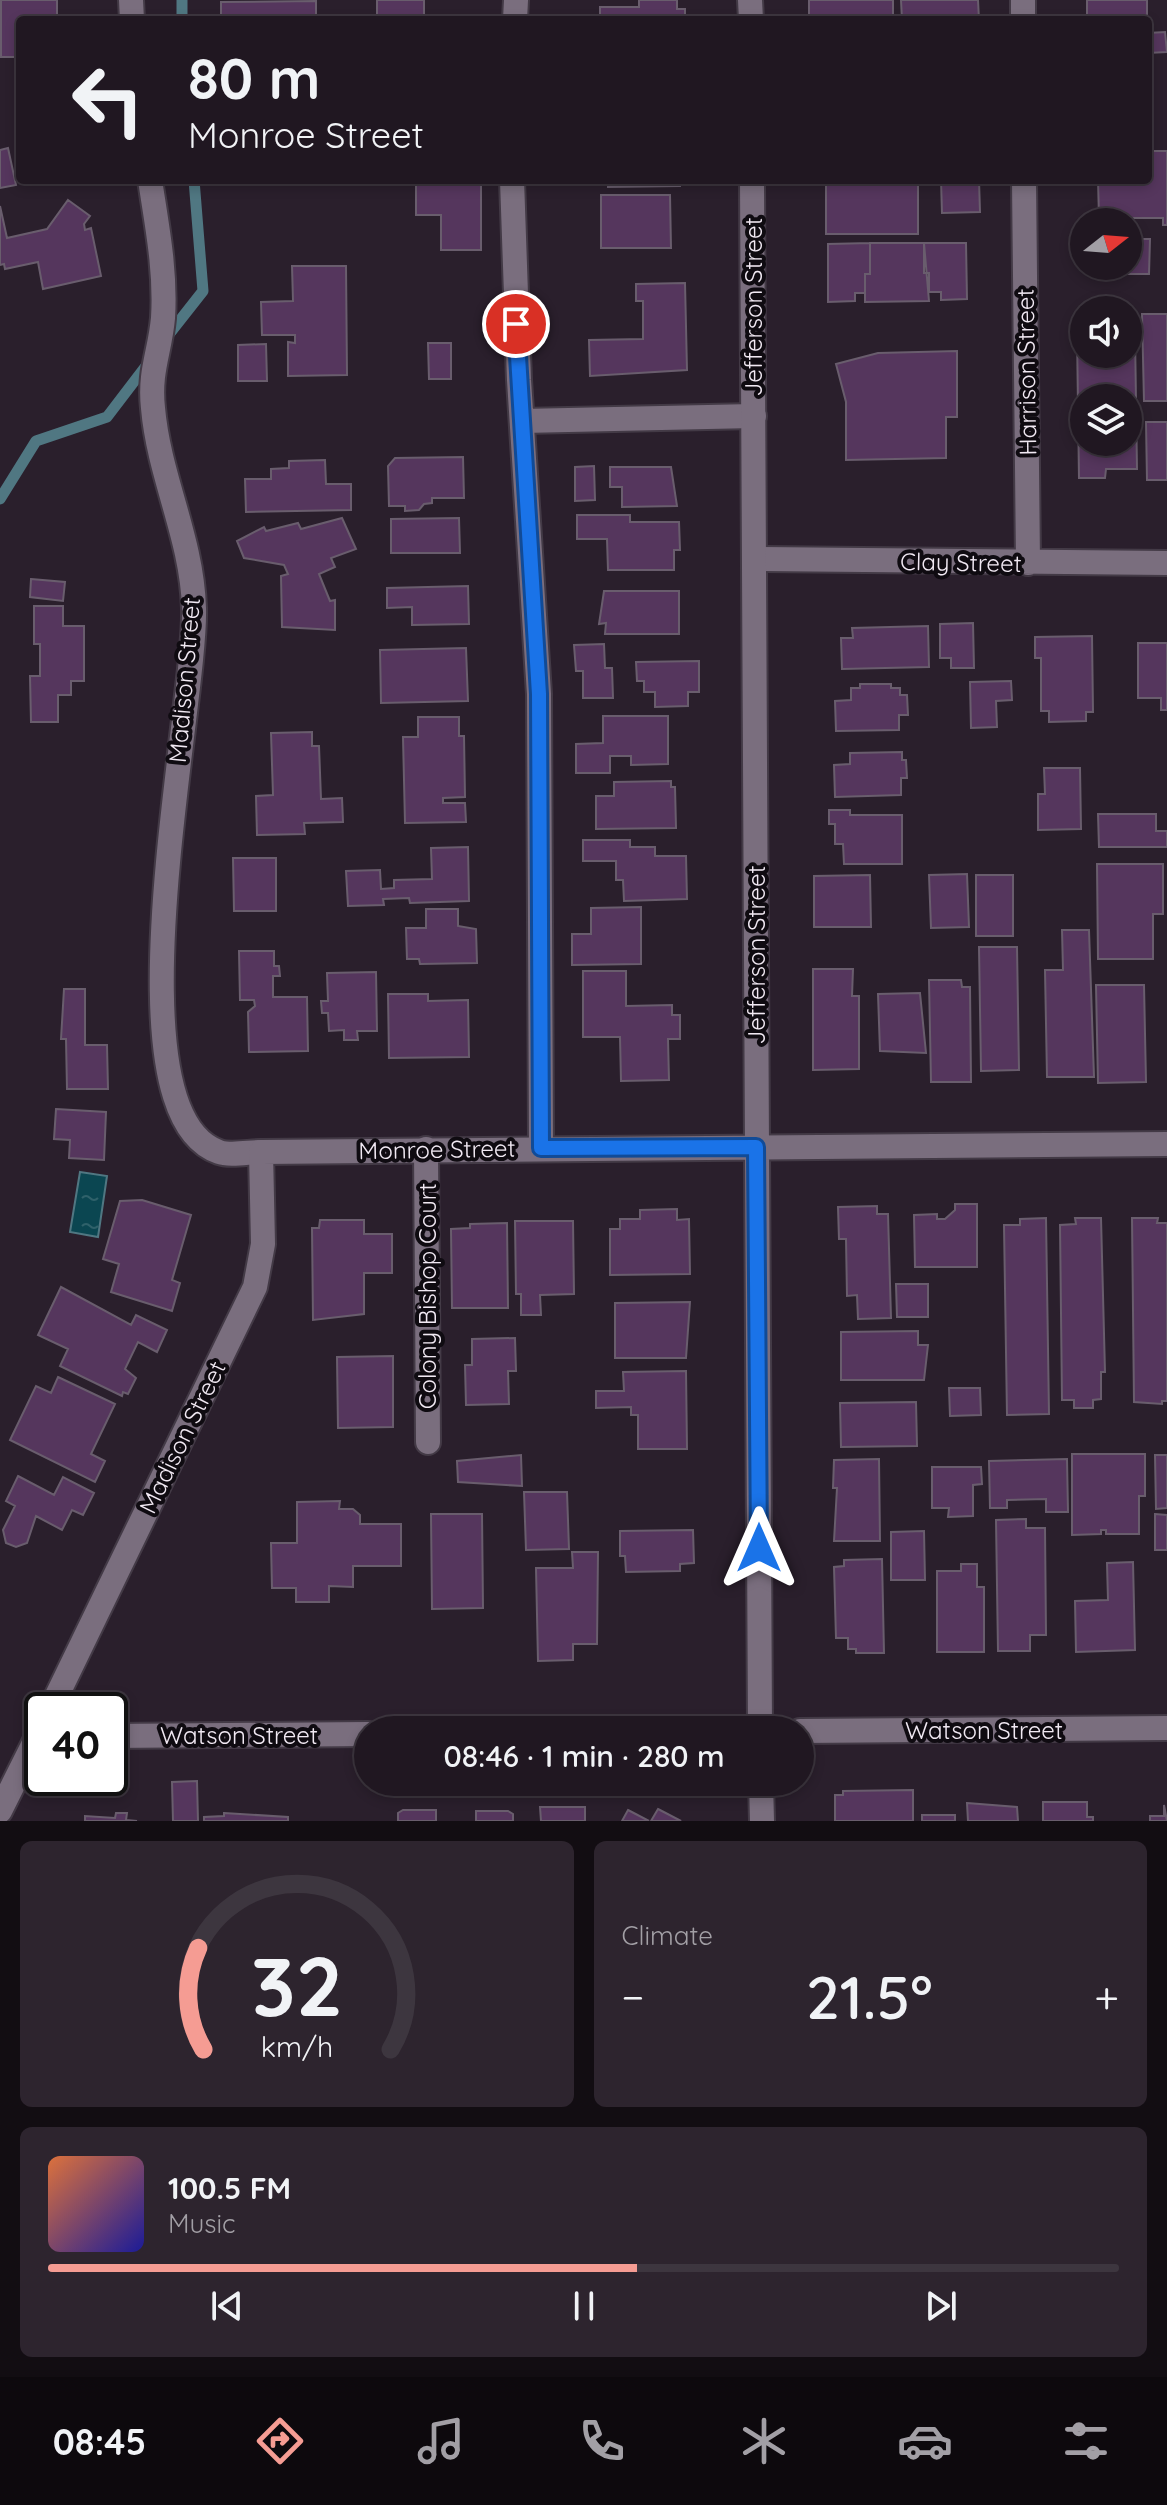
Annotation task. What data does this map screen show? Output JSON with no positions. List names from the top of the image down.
{
  "streets": {
    "street": [
      "Jefferson Street",
      "Harrison Street",
      "Clay Street",
      "Madison Street",
      "Monroe Street",
      "Colony Bishop Court",
      "Watson Street"
    ]
  },
  "crossings": [
    ["Jefferson Street", "Clay Street"],
    ["Jefferson Street", "Monroe Street"],
    ["Harrison Street", "Clay Street"],
    ["Madison Street", "Monroe Street"],
    ["Monroe Street", "Colony Bishop Court"]
  ],
  "north": "right",
  "page": {
    "turn": ["80 m", "Monroe Street"],
    "limit": "40",
    "trip": "08:46 · 1 min · 280 m",
    "tile": "Climate",
    "heat": ["−", "21.5°", "+"],
    "song": ["100.5 FM", "Music"],
    "tabs": "08:45",
    "gauge": ["32", "km/h"]
  }
}
